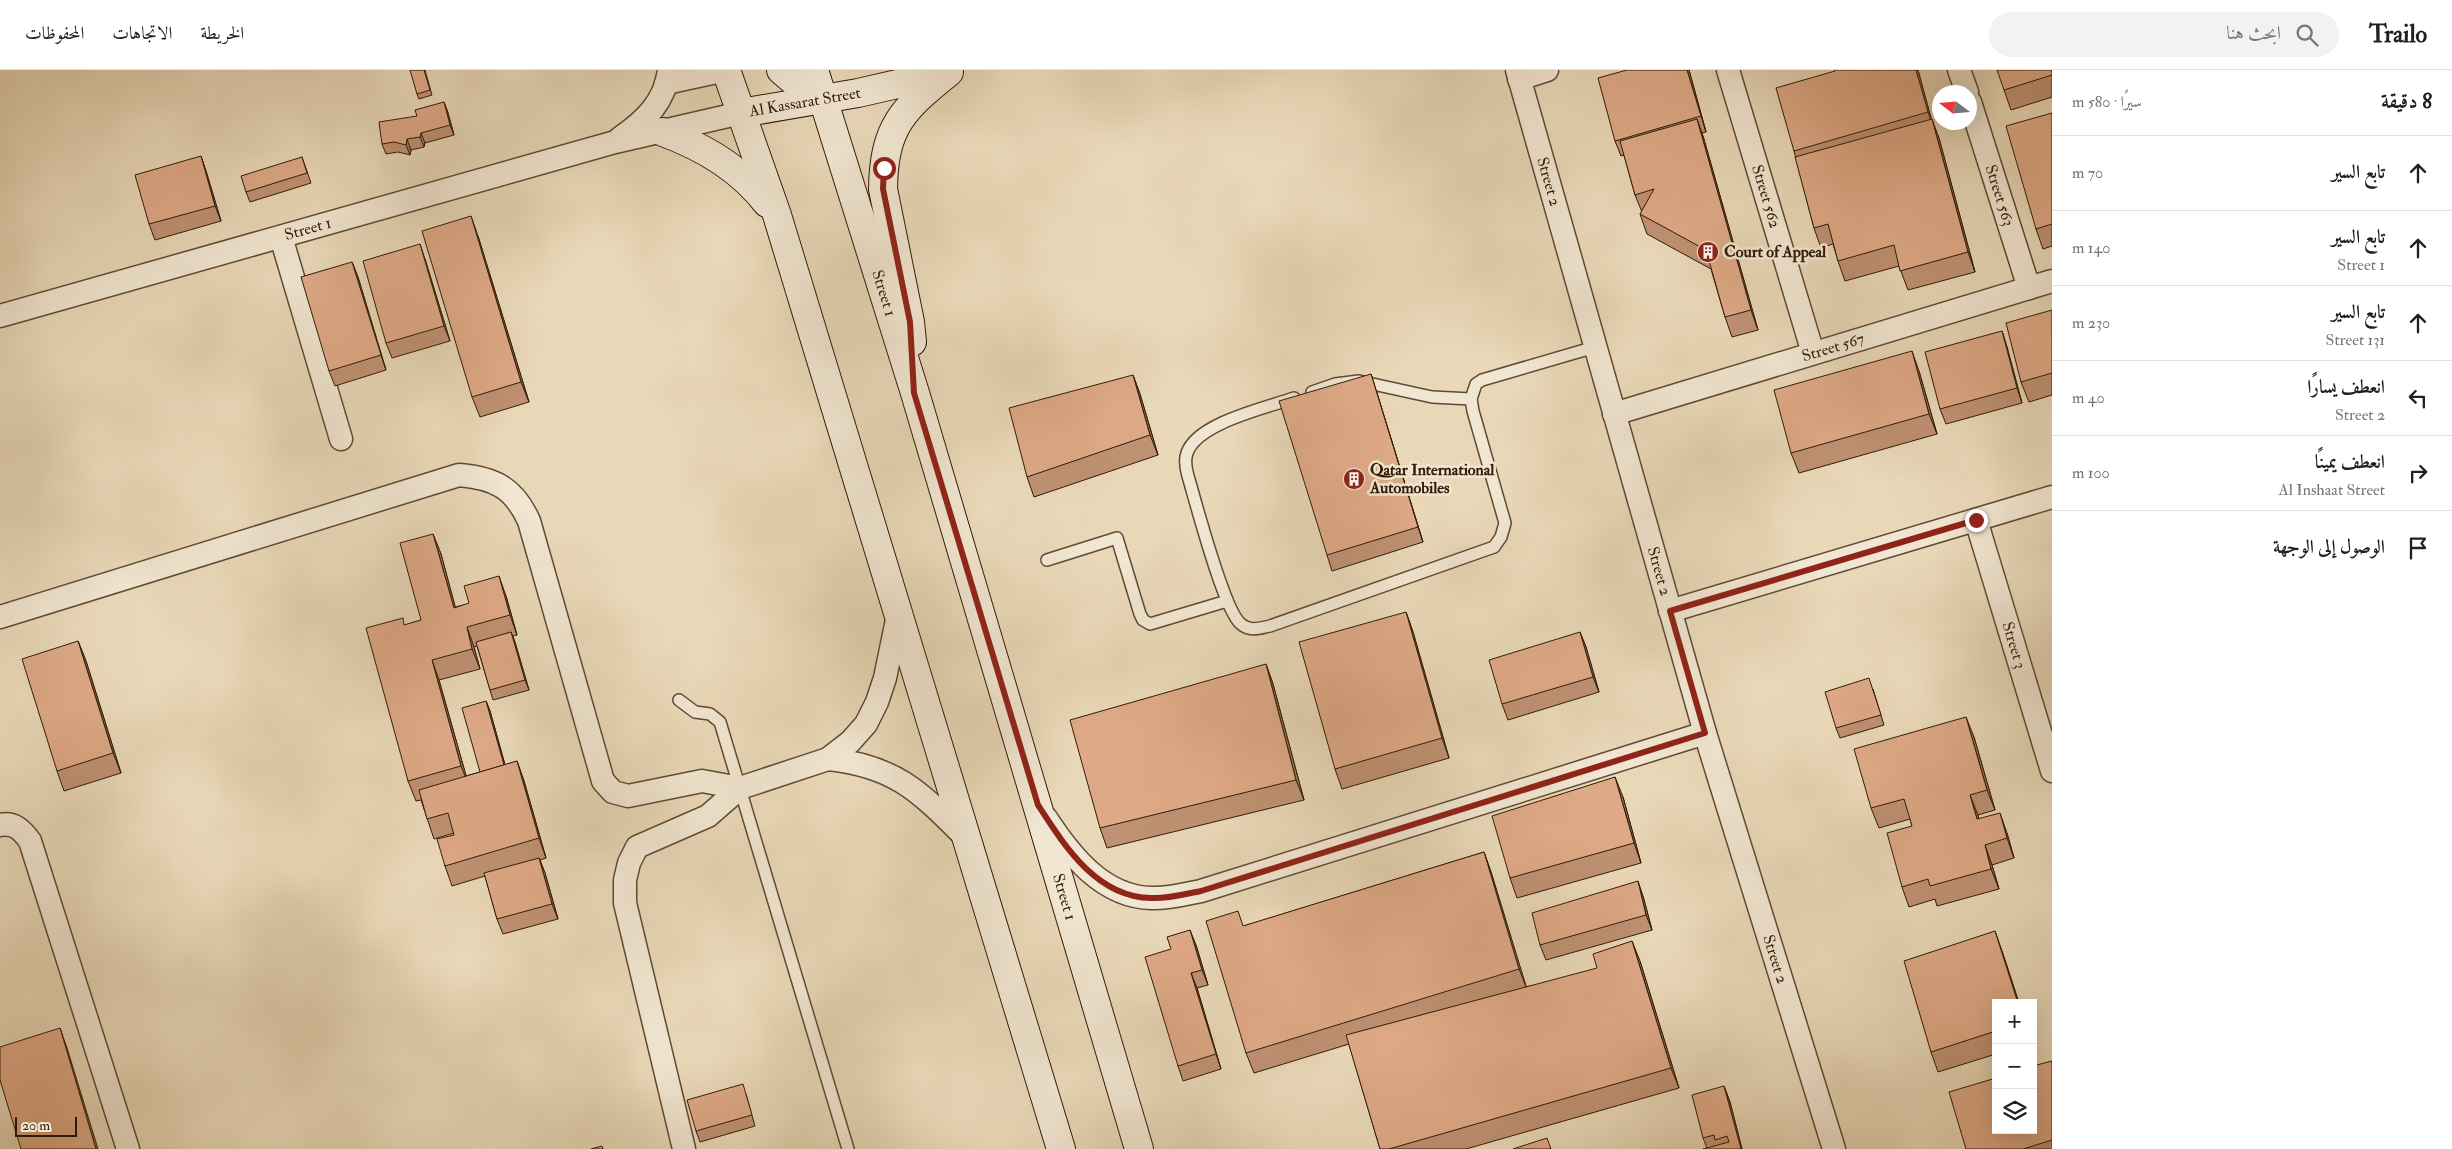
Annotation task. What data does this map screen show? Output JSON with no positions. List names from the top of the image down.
{
  "streets": {
    "street": [
      "Al Kassarat Street",
      "Street 2",
      "Street 563",
      "Street 562",
      "Street 1",
      "Street 567",
      "Street 3"
    ]
  },
  "crossings": [
    ["Al Kassarat Street", "Street 1"],
    ["Street 2", "Street 567"],
    ["Street 563", "Street 567"],
    ["Street 562", "Street 567"]
  ],
  "places": {
    "building": ["Court of Appeal", "Qatar International Automobiles"]
  },
  "scale_bar": "20 m",
  "north": "left",
  "page": {
    "header": "Trailo",
    "search": "ابحث هنا",
    "nav": ["الخريطة", "الاتجاهات", "المحفوظات"],
    "heading": ["8 دقيقة", "سيرًا · 580 m"],
    "list": [
      ["تابع السير", "70 m"],
      ["تابع السير", "Street 1", "140 m"],
      ["تابع السير", "Street 131", "230 m"],
      ["انعطف يسارًا", "Street 2", "40 m"],
      ["انعطف يمينًا", "Al Inshaat Street", "100 m"],
      "الوصول إلى الوجهة"
    ],
    "map_buttons": ["+", "−"],
    "scale": "20 m"
  }
}
